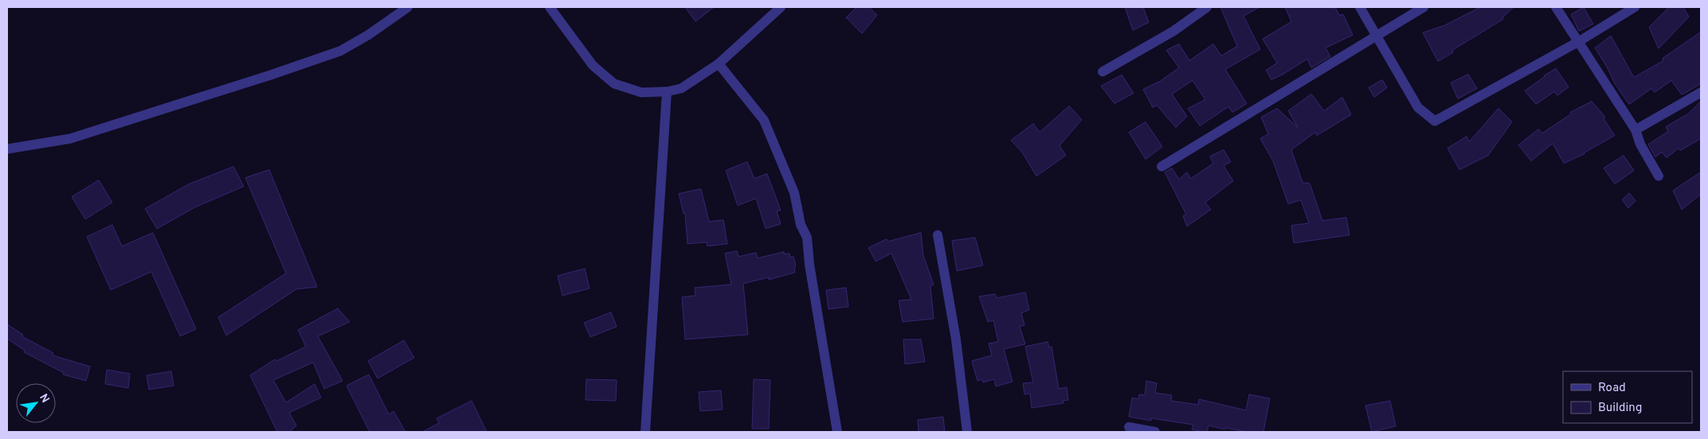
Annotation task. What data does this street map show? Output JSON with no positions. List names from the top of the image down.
{
  "legend": ["Road", "Building"],
  "north": "top right"
}
